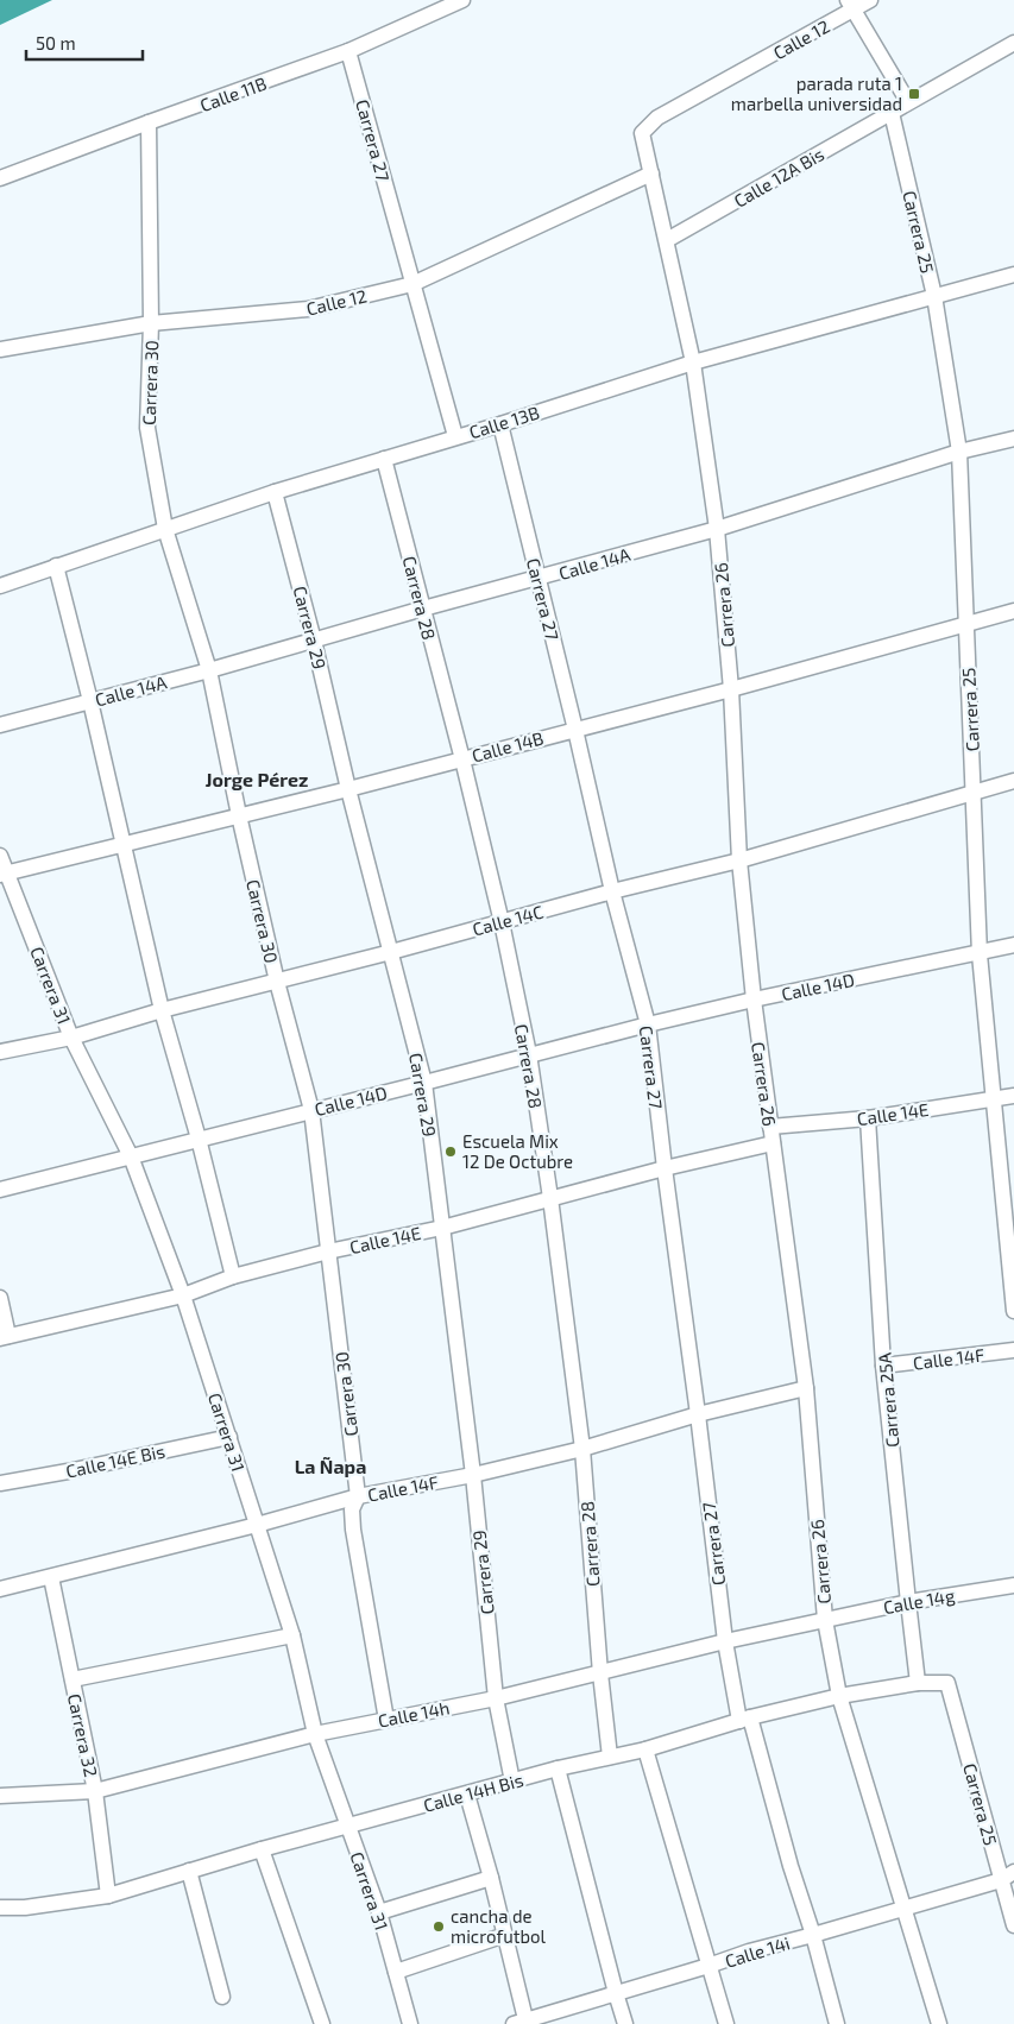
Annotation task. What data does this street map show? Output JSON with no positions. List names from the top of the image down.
{
  "streets": {
    "street": [
      "Calle 12",
      "Calle 11B",
      "Carrera 27",
      "Calle 12A Bis",
      "Carrera 25",
      "Carrera 30",
      "Calle 13B",
      "Calle 14A",
      "Carrera 28",
      "Carrera 26",
      "Carrera 29",
      "Calle 14B",
      "Calle 14C",
      "Carrera 31",
      "Calle 14D",
      "Calle 14E",
      "Calle 14F",
      "Carrera 25A",
      "Calle 14E Bis",
      "Calle 14g",
      "Calle 14h",
      "Carrera 32",
      "Calle 14H Bis",
      "Calle 14i"
    ]
  },
  "crossings": [
    ["Calle 12", "Carrera 27"],
    ["Calle 12", "Carrera 30"],
    ["Calle 12", "Carrera 26"],
    ["Calle 11B", "Carrera 27"],
    ["Calle 11B", "Carrera 30"],
    ["Carrera 27", "Calle 13B"],
    ["Carrera 27", "Calle 14A"],
    ["Carrera 27", "Calle 14B"],
    ["Carrera 27", "Calle 14C"],
    ["Carrera 27", "Calle 14D"],
    ["Carrera 27", "Calle 14E"],
    ["Carrera 27", "Calle 14F"],
    ["Carrera 27", "Calle 14h"],
    ["Carrera 27", "Calle 14H Bis"],
    ["Carrera 27", "Calle 14i"],
    ["Calle 12A Bis", "Carrera 25"],
    ["Calle 12A Bis", "Carrera 26"],
    ["Carrera 25", "Calle 13B"],
    ["Carrera 25", "Calle 14A"],
    ["Carrera 25", "Calle 14B"],
    ["Carrera 25", "Calle 14C"],
    ["Carrera 25", "Calle 14D"],
    ["Carrera 25", "Calle 14E"],
    ["Carrera 25", "Calle 14H Bis"],
    ["Carrera 25", "Calle 14i"],
    ["Carrera 30", "Calle 13B"],
    ["Carrera 30", "Calle 14A"],
    ["Carrera 30", "Calle 14B"],
    ["Carrera 30", "Calle 14C"],
    ["Carrera 30", "Calle 14D"],
    ["Carrera 30", "Calle 14E"],
    ["Carrera 30", "Calle 14F"],
    ["Carrera 30", "Calle 14h"],
    ["Calle 13B", "Carrera 28"],
    ["Calle 13B", "Carrera 26"],
    ["Calle 13B", "Carrera 29"],
    ["Calle 14A", "Carrera 28"],
    ["Calle 14A", "Carrera 26"],
    ["Calle 14A", "Carrera 29"],
    ["Carrera 28", "Calle 14B"],
    ["Carrera 28", "Calle 14C"],
    ["Carrera 28", "Calle 14D"],
    ["Carrera 28", "Calle 14E"],
    ["Carrera 28", "Calle 14F"],
    ["Carrera 28", "Calle 14h"],
    ["Carrera 28", "Calle 14H Bis"],
    ["Carrera 26", "Calle 14B"],
    ["Carrera 26", "Calle 14C"],
    ["Carrera 26", "Calle 14D"],
    ["Carrera 26", "Calle 14E"],
    ["Carrera 26", "Calle 14F"],
    ["Carrera 26", "Calle 14g"],
    ["Carrera 26", "Calle 14h"],
    ["Carrera 26", "Calle 14H Bis"],
    ["Carrera 26", "Calle 14i"],
    ["Carrera 29", "Calle 14B"],
    ["Carrera 29", "Calle 14C"],
    ["Carrera 29", "Calle 14D"],
    ["Carrera 29", "Calle 14E"],
    ["Carrera 29", "Calle 14F"],
    ["Carrera 29", "Calle 14h"],
    ["Carrera 29", "Calle 14H Bis"],
    ["Calle 14B", "Carrera 31"],
    ["Calle 14C", "Carrera 31"],
    ["Carrera 31", "Calle 14D"],
    ["Carrera 31", "Calle 14E"],
    ["Carrera 31", "Calle 14F"],
    ["Carrera 31", "Calle 14E Bis"],
    ["Carrera 31", "Calle 14h"],
    ["Carrera 31", "Calle 14H Bis"],
    ["Calle 14E", "Carrera 25A"],
    ["Calle 14F", "Carrera 25A"],
    ["Calle 14F", "Carrera 32"],
    ["Carrera 25A", "Calle 14g"],
    ["Carrera 25A", "Calle 14H Bis"],
    ["Calle 14g", "Calle 14h"],
    ["Calle 14h", "Carrera 32"],
    ["Carrera 32", "Calle 14H Bis"]
  ],
  "districts": ["Jorge Pérez", "La Ñapa"],
  "places": {
    "transit": ["parada ruta 1 marbella universidad"],
    "other": ["Escuela Mix 12 De Octubre", "cancha de microfutbol"]
  },
  "scale_bar": "50 m"
}
